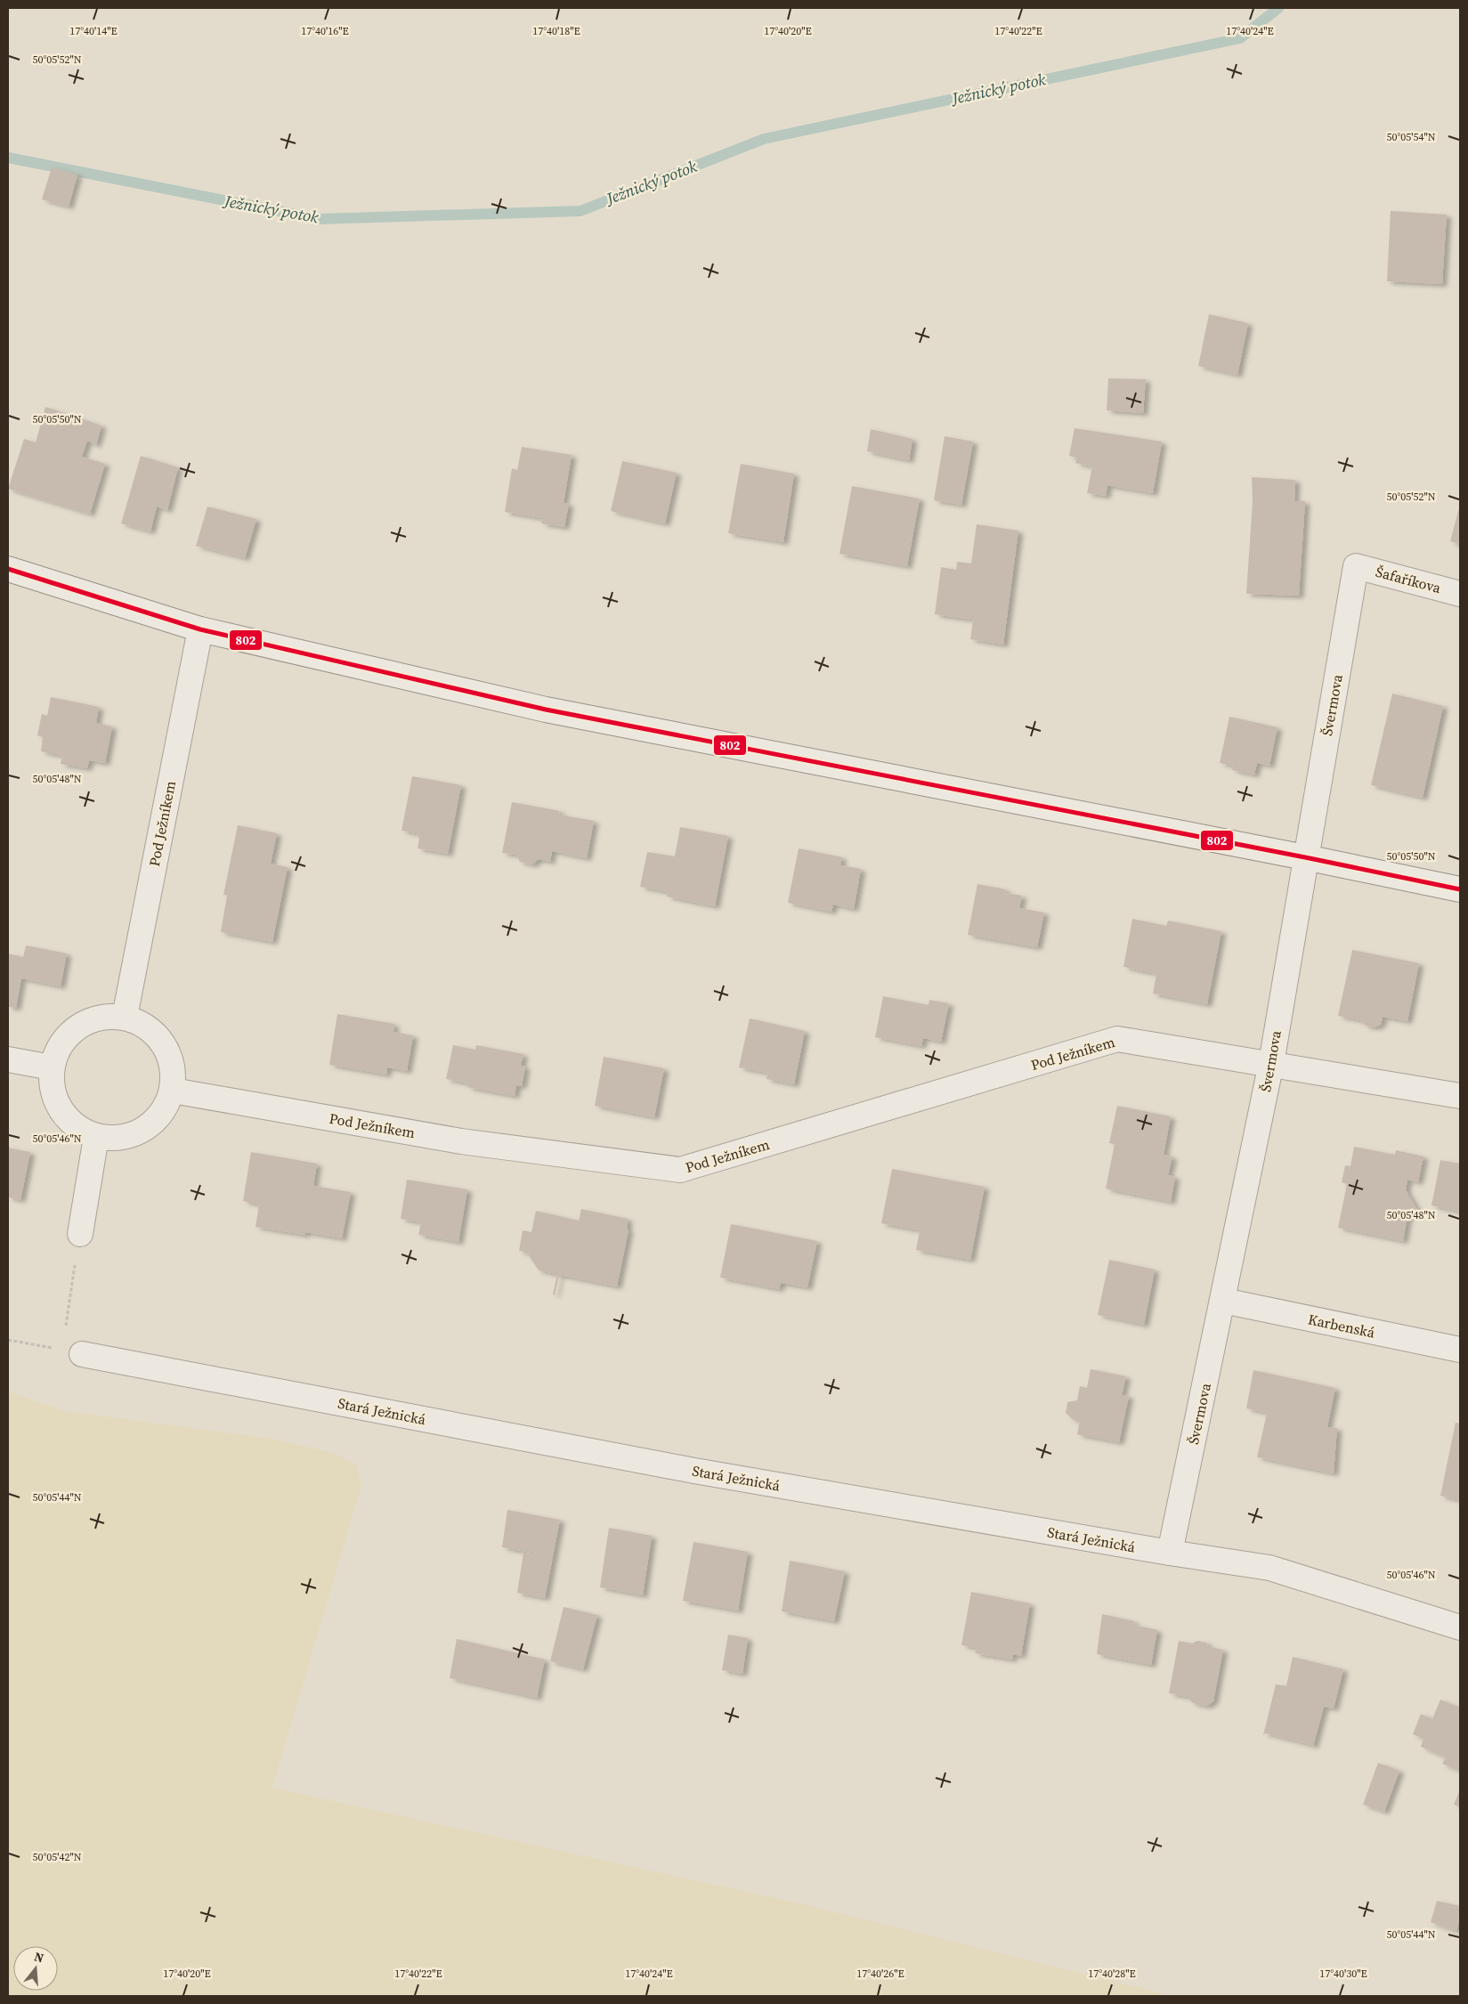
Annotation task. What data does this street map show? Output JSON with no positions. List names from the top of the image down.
{
  "streets": {
    "street": [
      "Šafaříkova",
      "Švermova",
      "Pod Ježníkem",
      "Karbenská",
      "Stará Ježnická"
    ]
  },
  "crossings": [
    ["Šafaříkova", "Švermova"],
    ["Švermova", "Pod Ježníkem"],
    ["Švermova", "Karbenská"],
    ["Švermova", "Stará Ježnická"]
  ],
  "water": ["Ježnický potok"],
  "lines": ["transit line 802"],
  "north": "top",
  "coordinates": [
    "17°40'14\"E",
    "17°40'16\"E",
    "17°40'18\"E",
    "17°40'20\"E",
    "17°40'22\"E",
    "17°40'24\"E",
    "50°05'52\"N",
    "50°05'54\"N",
    "50°05'50\"N",
    "50°05'48\"N",
    "50°05'46\"N",
    "50°05'44\"N",
    "50°05'42\"N",
    "17°40'26\"E",
    "17°40'28\"E",
    "17°40'30\"E"
  ]
}
